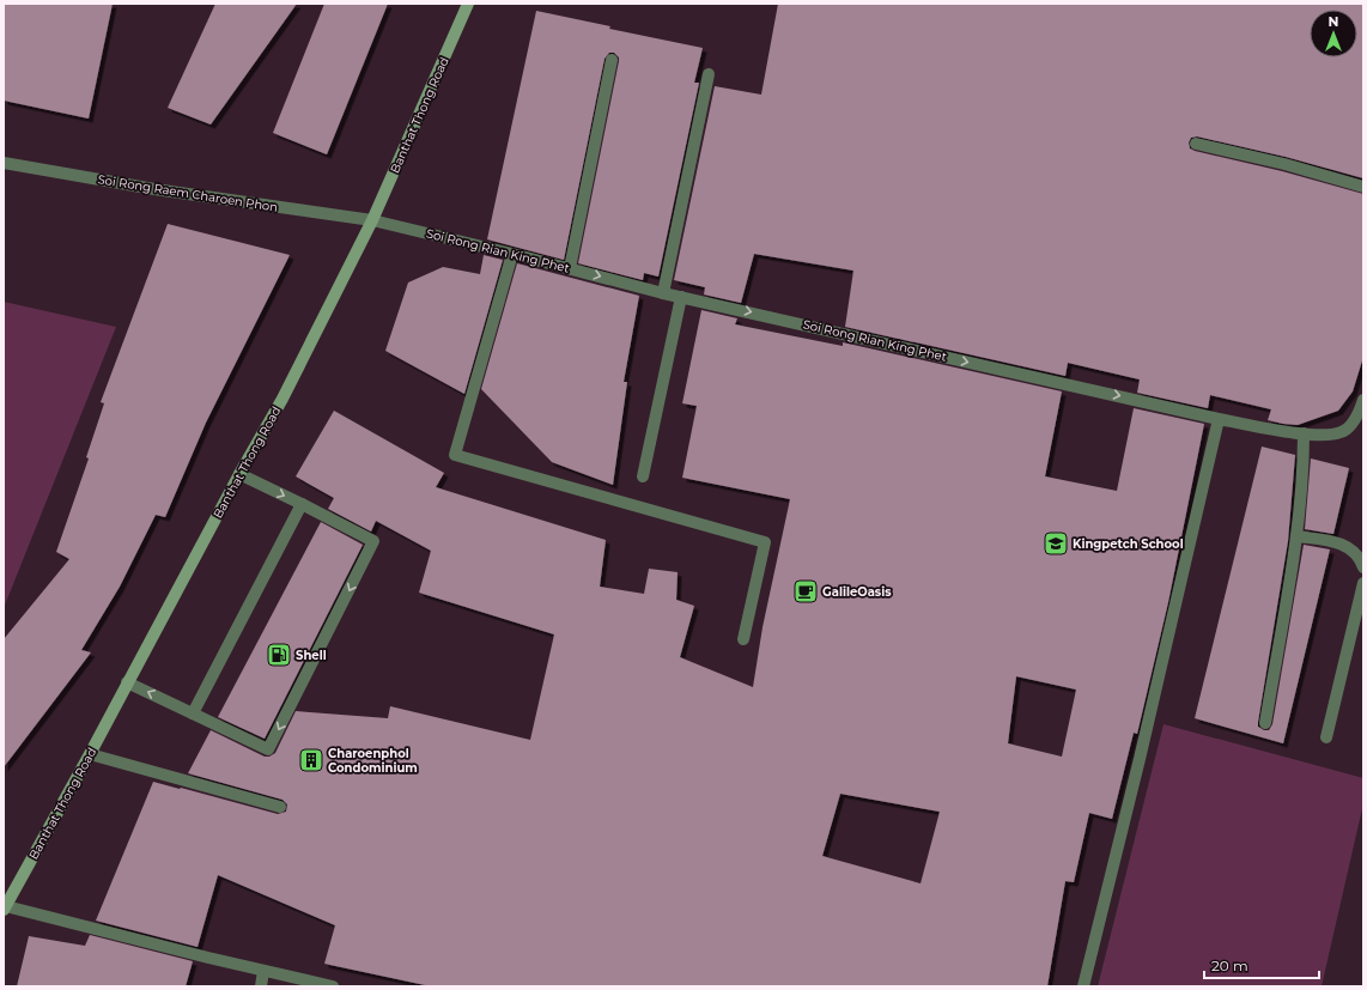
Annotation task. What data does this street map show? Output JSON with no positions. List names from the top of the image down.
{
  "streets": {
    "main road": ["Banthat Thong Road"],
    "street": ["Soi Rong Raem Charoen Phon", "Soi Rong Rian King Phet"]
  },
  "crossings": [
    ["Banthat Thong Road", "Soi Rong Raem Charoen Phon"],
    ["Banthat Thong Road", "Soi Rong Rian King Phet"],
    ["Soi Rong Raem Charoen Phon", "Soi Rong Rian King Phet"]
  ],
  "one_way": ["Soi Rong Rian King Phet"],
  "places": {
    "school or university": ["Kingpetch School"],
    "cafe": ["GalileOasis"],
    "fuel station": ["Shell"],
    "building": ["Charoenphol Condominium"]
  },
  "scale_bar": "20 m",
  "north": "top"
}
